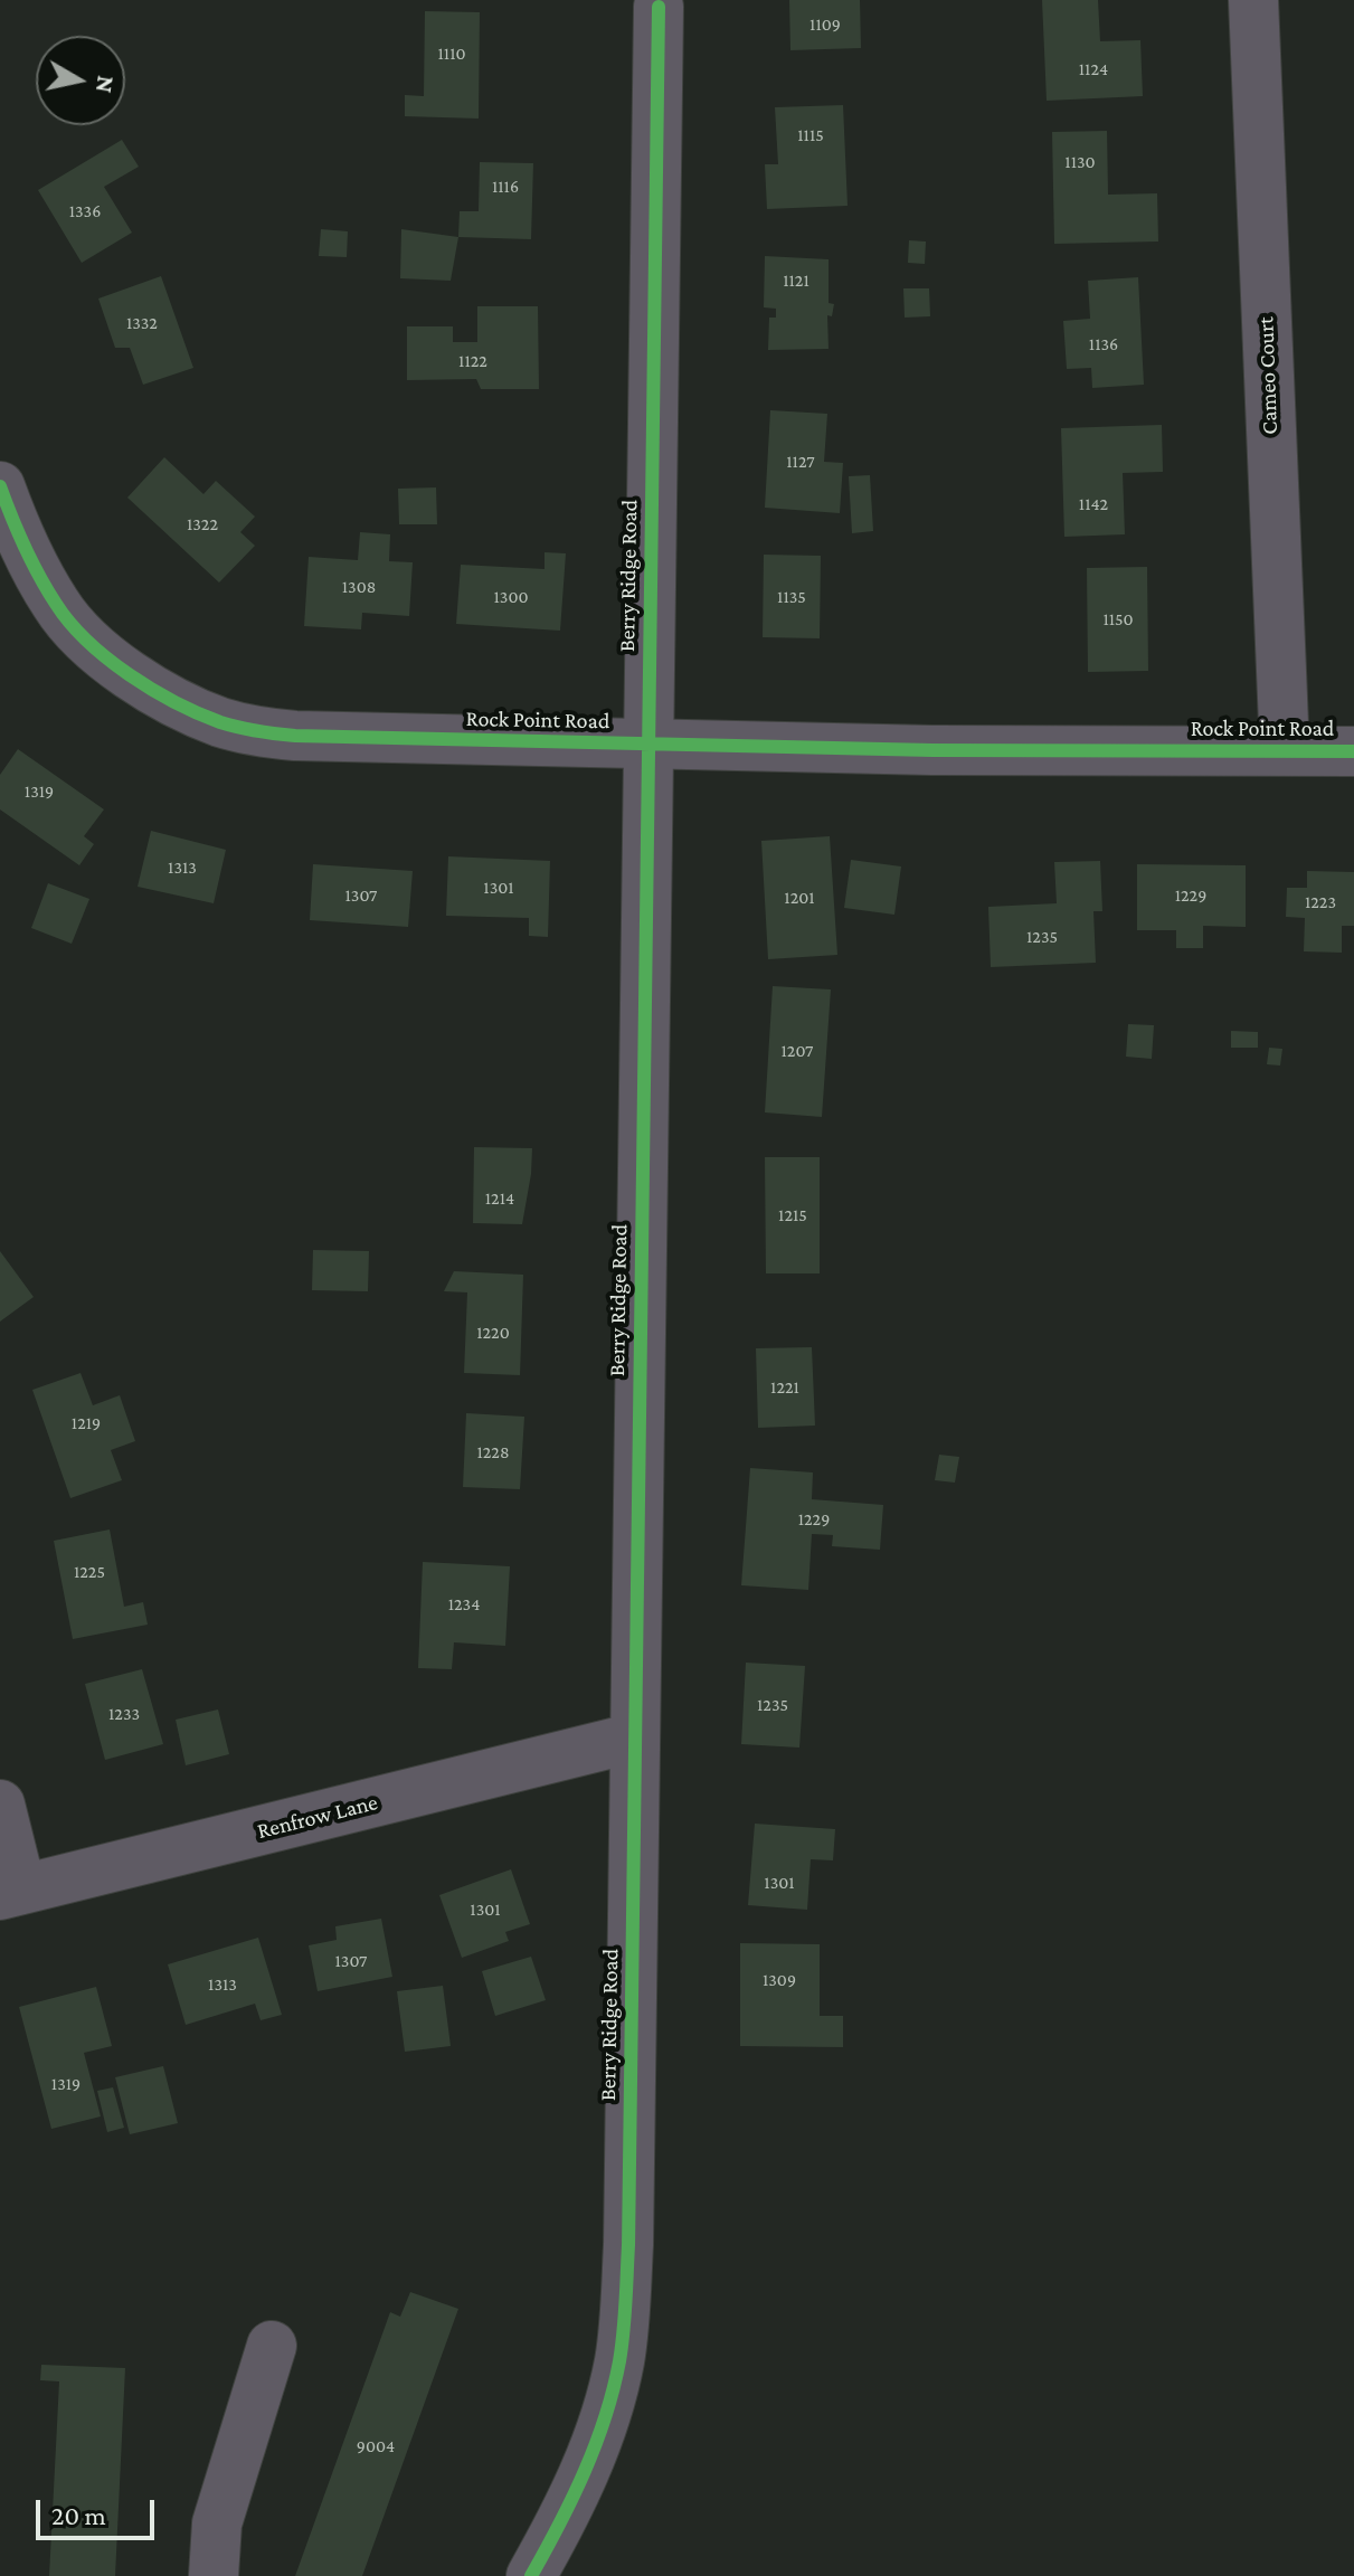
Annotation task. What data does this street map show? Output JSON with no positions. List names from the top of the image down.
{
  "streets": {
    "street": [
      "Cameo Court",
      "Berry Ridge Road",
      "Rock Point Road",
      "Renfrow Lane"
    ]
  },
  "crossings": [
    ["Cameo Court", "Rock Point Road"],
    ["Berry Ridge Road", "Rock Point Road"],
    ["Berry Ridge Road", "Renfrow Lane"]
  ],
  "house_numbers": [
    "1109",
    "1110",
    "1124",
    "1115",
    "1130",
    "1116",
    "1336",
    "1121",
    "1332",
    "1136",
    "1122",
    "1127",
    "1142",
    "1322",
    "1308",
    "1300",
    "1135",
    "1150",
    "1319",
    "1313",
    "1301",
    "1307",
    "1229",
    "1201",
    "1223",
    "1235",
    "1207",
    "1214",
    "1215",
    "1220",
    "1221",
    "1219",
    "1228",
    "1229",
    "1225",
    "1234",
    "1235",
    "1233",
    "1301",
    "1301",
    "1307",
    "1309",
    "1313",
    "1319",
    "9004"
  ],
  "scale_bar": "20 m",
  "north": "right"
}
